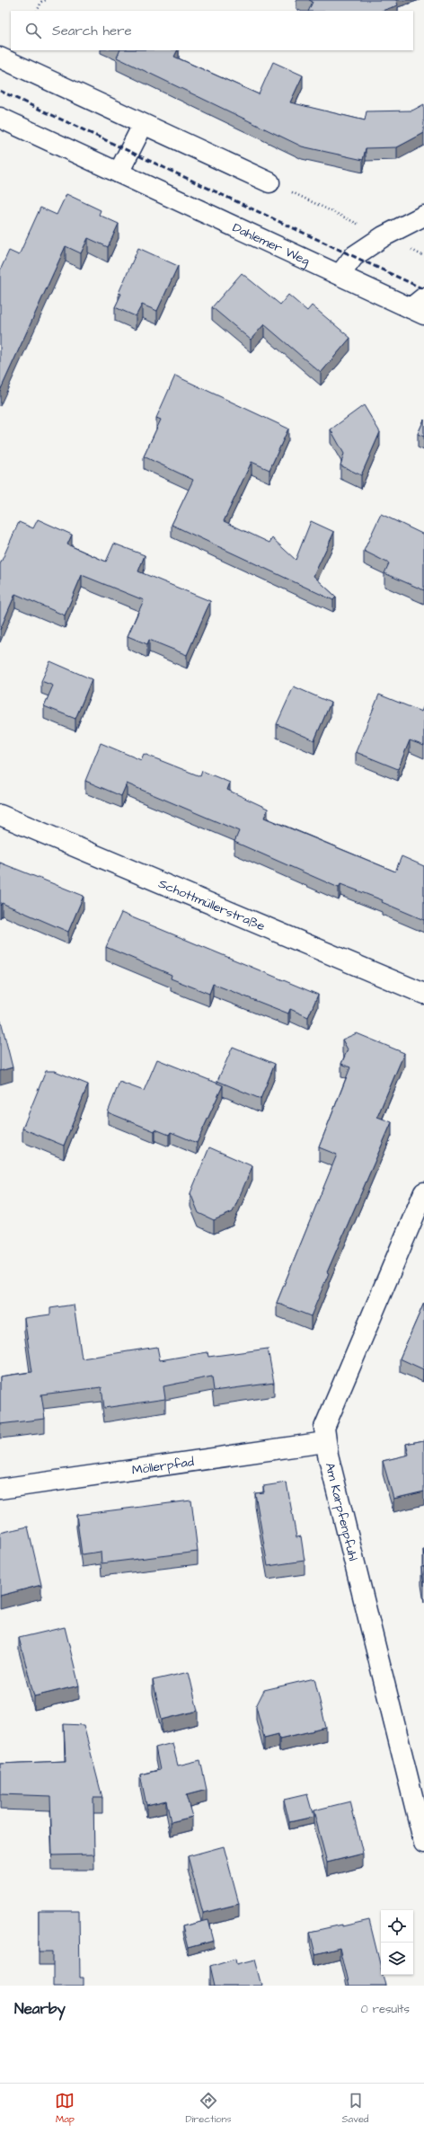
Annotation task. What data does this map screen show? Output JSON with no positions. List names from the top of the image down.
{
  "streets": {
    "street": [
      "Dahlemer Weg",
      "Schottmüllerstraße",
      "Möllerpfad",
      "Am Karpfenpfuhl"
    ]
  },
  "crossings": [
    ["Möllerpfad", "Am Karpfenpfuhl"]
  ],
  "page": {
    "search": "Search here",
    "heading": ["Nearby", "0 results"],
    "nav": ["Map", "Directions", "Saved"]
  }
}
